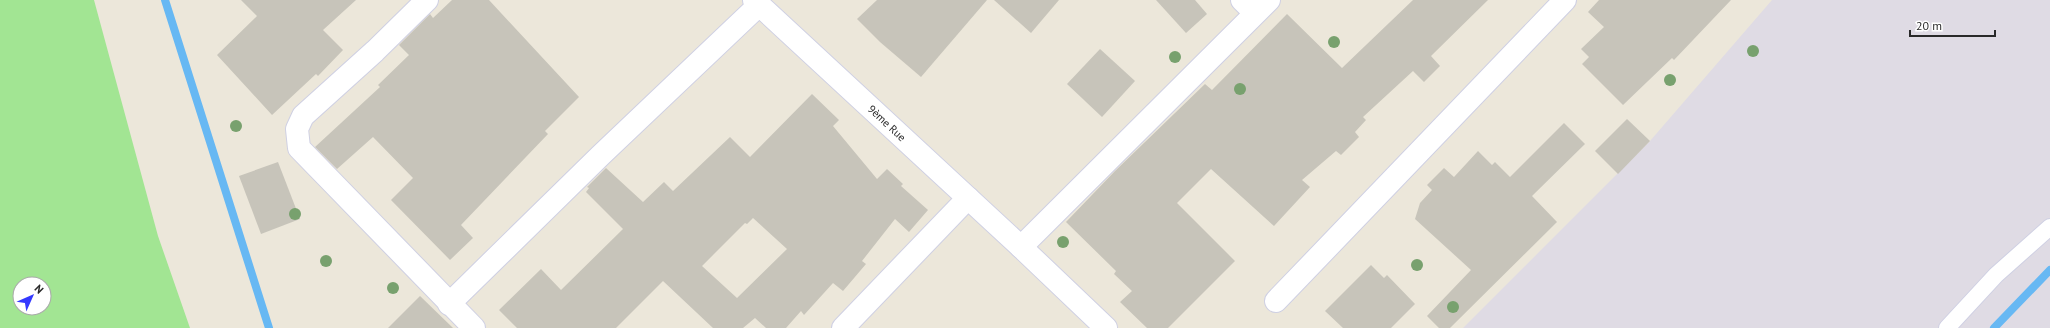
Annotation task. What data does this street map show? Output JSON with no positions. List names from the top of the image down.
{
  "streets": {
    "street": ["9ème Rue"]
  },
  "scale_bar": "20 m",
  "north": "top right"
}
